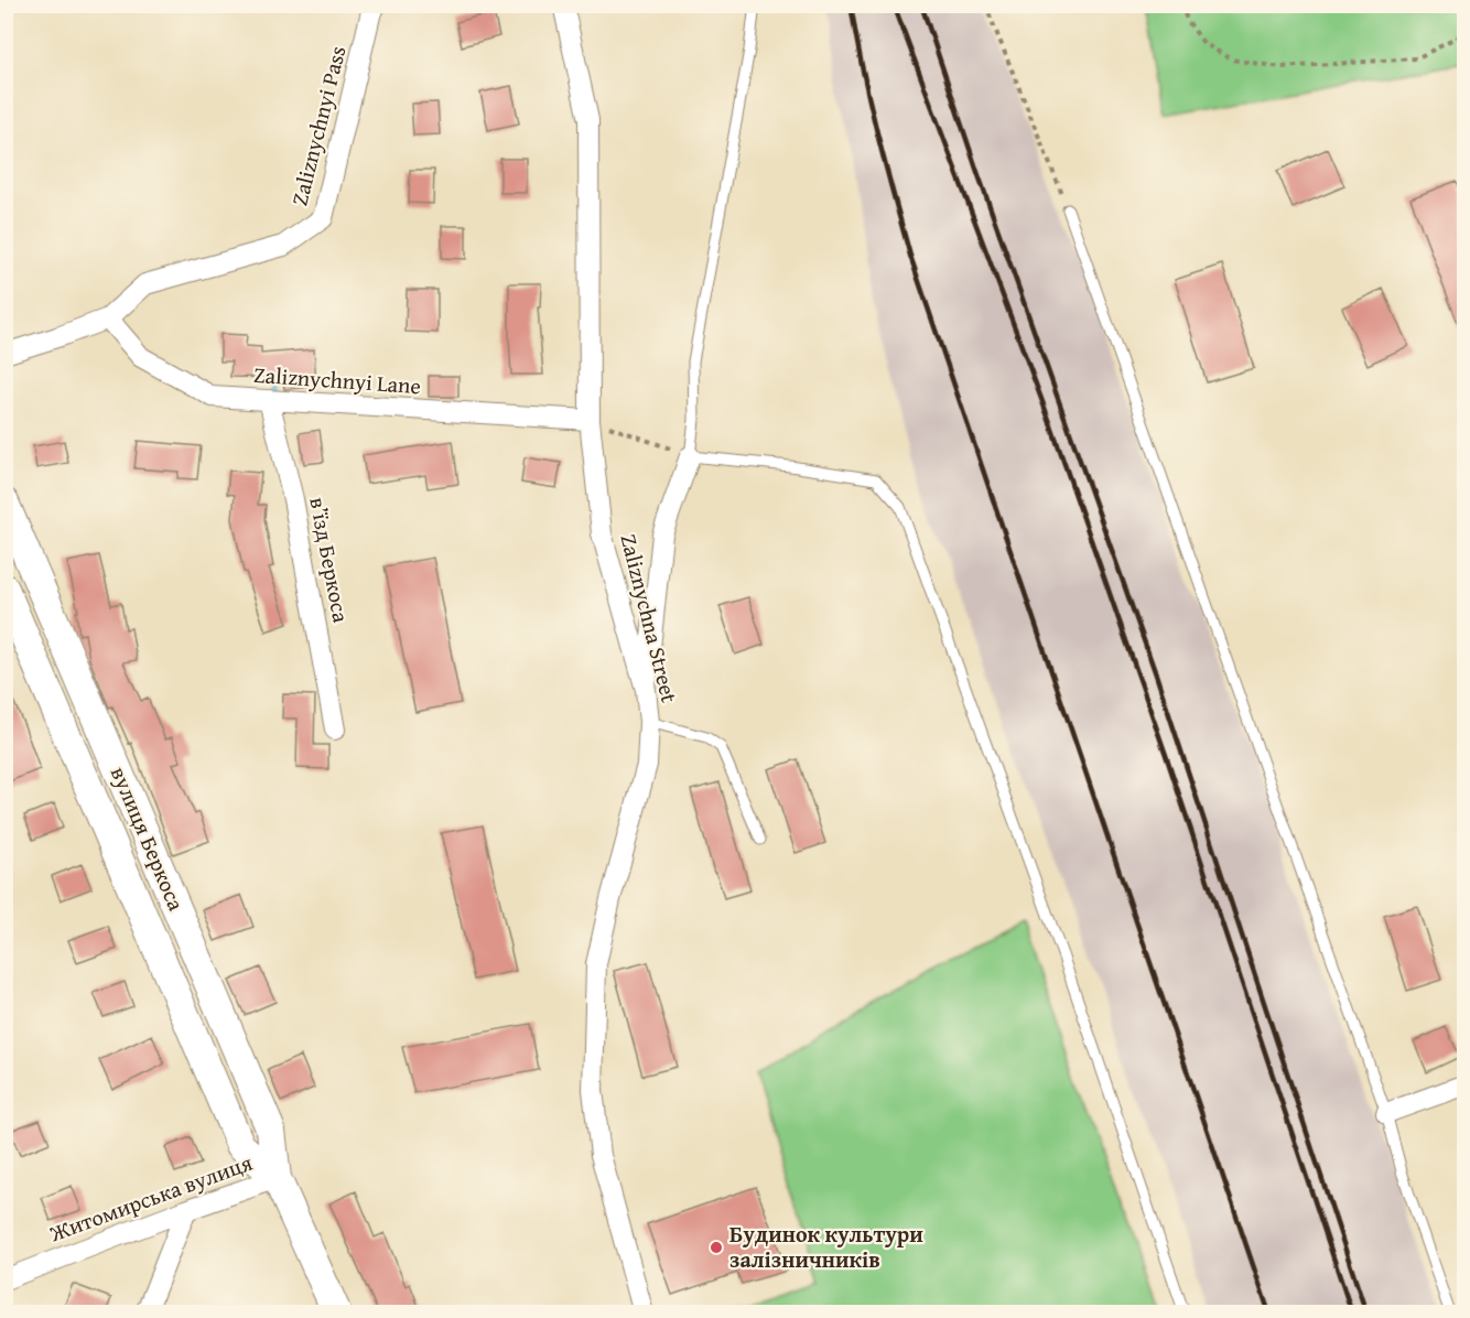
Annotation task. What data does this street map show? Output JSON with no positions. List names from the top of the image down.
{
  "streets": {
    "street": [
      "Zaliznychnyi Pass",
      "Zaliznychnyi Lane",
      "в’їзд Беркоса",
      "Zaliznychna Street",
      "вулиця Беркоса",
      "Житомирська вулиця"
    ]
  },
  "crossings": [
    ["Zaliznychnyi Pass", "Zaliznychnyi Lane"],
    ["Zaliznychnyi Lane", "в’їзд Беркоса"],
    ["Zaliznychnyi Lane", "Zaliznychna Street"],
    ["вулиця Беркоса", "Житомирська вулиця"]
  ],
  "places": ["Будинок культури залізничників"]
}
